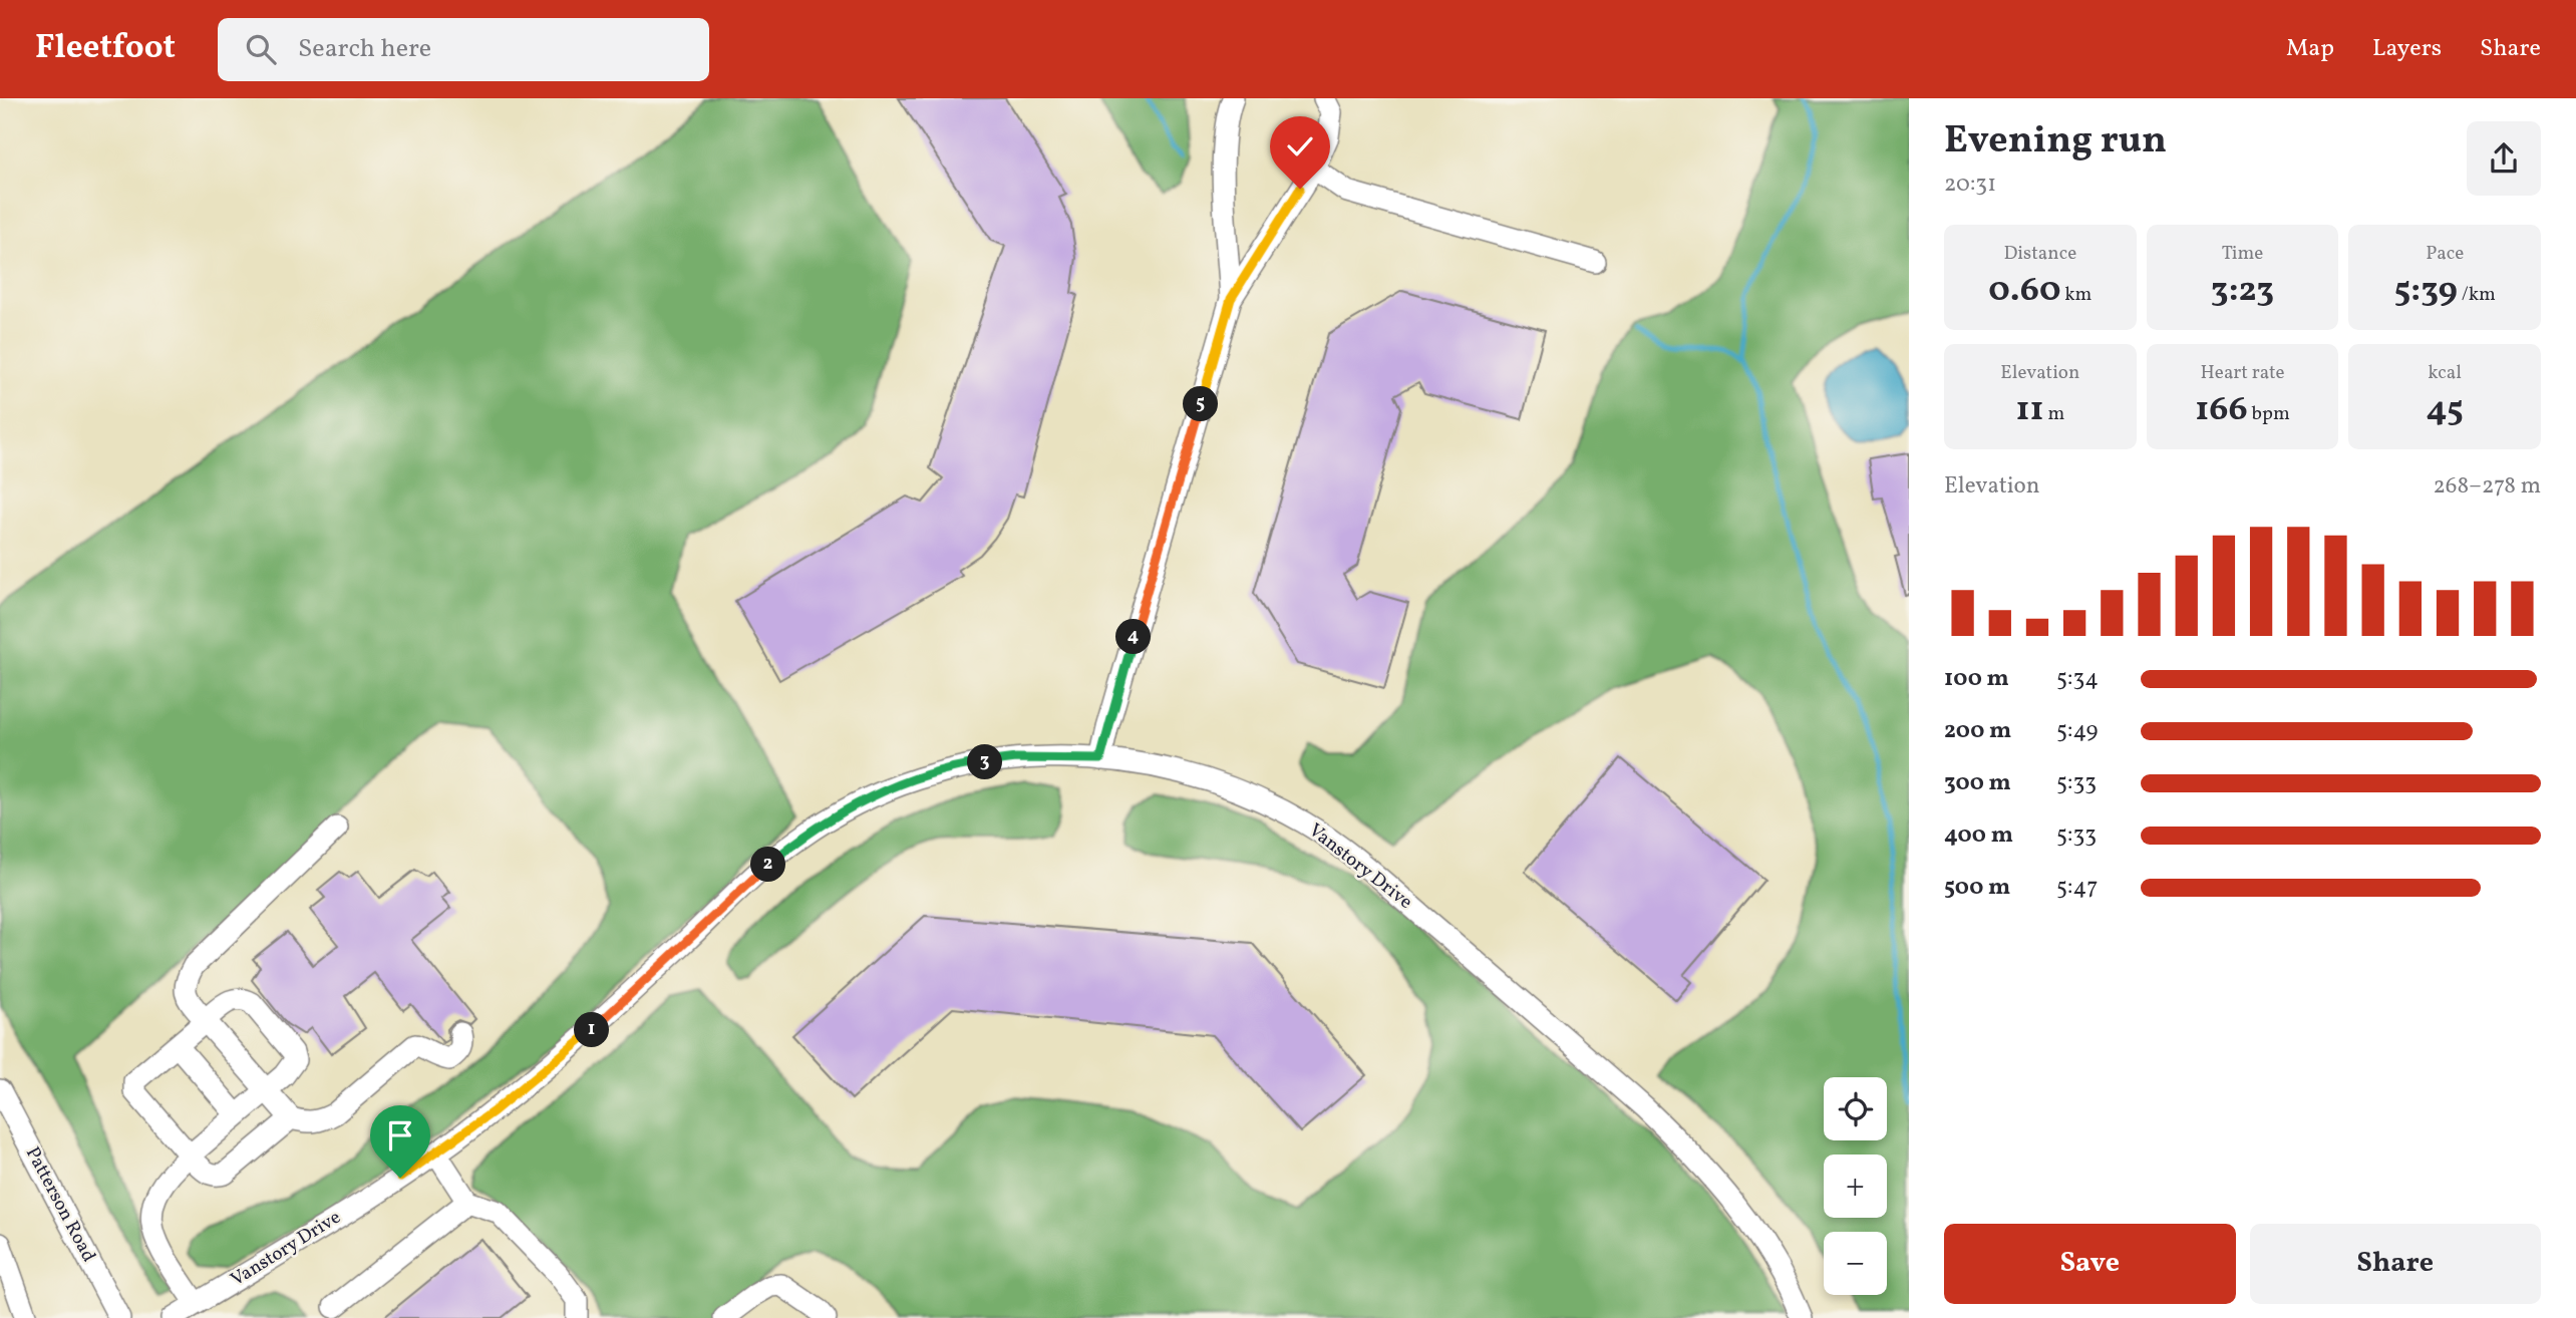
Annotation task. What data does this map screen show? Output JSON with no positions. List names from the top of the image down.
{
  "streets": {
    "street": ["Vanstory Drive", "Patterson Road"]
  },
  "page": {
    "header": "Fleetfoot",
    "search": "Search here",
    "nav": ["Map", "Layers", "Share"],
    "heading": ["Evening run", "20:31"],
    "stats": [
      ["Distance", "0.60 km"],
      ["Time", "3:23"],
      ["Pace", "5:39 /km"],
      ["Elevation", "11 m"],
      ["Heart rate", "166 bpm"],
      ["kcal", "45"]
    ],
    "pins": [
      "5",
      "4",
      "3",
      "2",
      "1"
    ],
    "chart": ["Elevation", "268–278 m"],
    "list": [
      {
        "name": "100 m",
        "note": "5:34"
      },
      {
        "name": "200 m",
        "note": "5:49"
      },
      {
        "name": "300 m",
        "note": "5:33"
      },
      {
        "name": "400 m",
        "note": "5:33"
      },
      {
        "name": "500 m",
        "note": "5:47"
      }
    ],
    "map_buttons": ["+", "−"],
    "buttons": ["Save", "Share"]
  }
}
